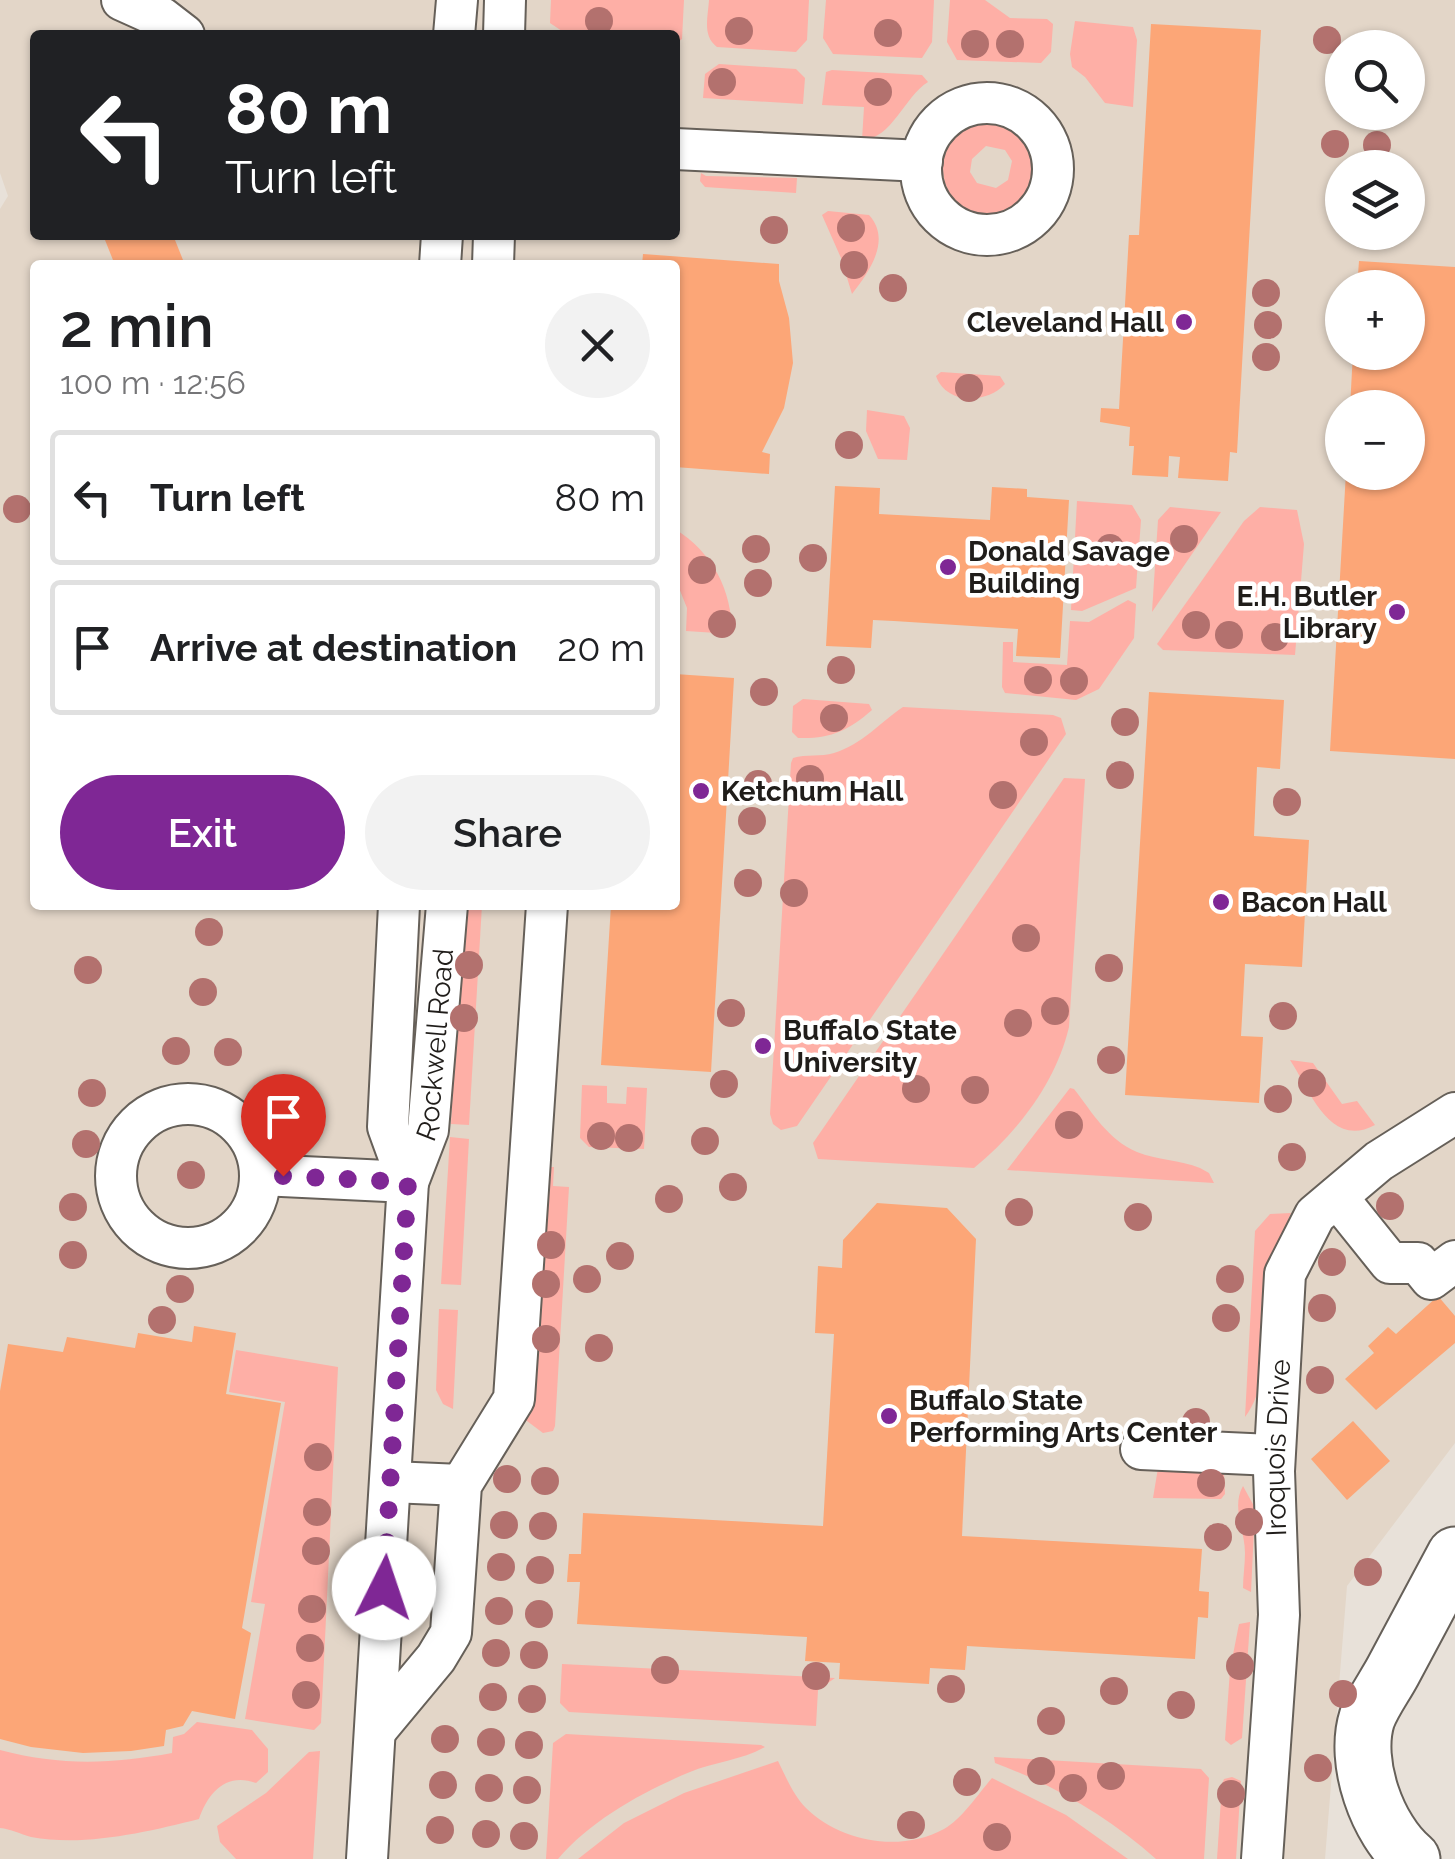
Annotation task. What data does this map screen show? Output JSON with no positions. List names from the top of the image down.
{
  "streets": {
    "street": ["Rockwell Road", "Iroquois Drive"]
  },
  "places": [
    "Cleveland Hall",
    "Donald Savage Building",
    "E.H. Butler Library",
    "Ketchum Hall",
    "Bacon Hall",
    "Buffalo State University",
    "Buffalo State Performing Arts Center"
  ],
  "page": {
    "map_buttons": ["+", "−"],
    "turn": ["80 m", "Turn left"],
    "heading": ["2 min", "100 m · 12:56"],
    "list": [
      {
        "name": "Turn left",
        "value": "80 m"
      },
      {
        "name": "Arrive at destination",
        "value": "20 m"
      }
    ],
    "buttons": ["Exit", "Share"]
  }
}
